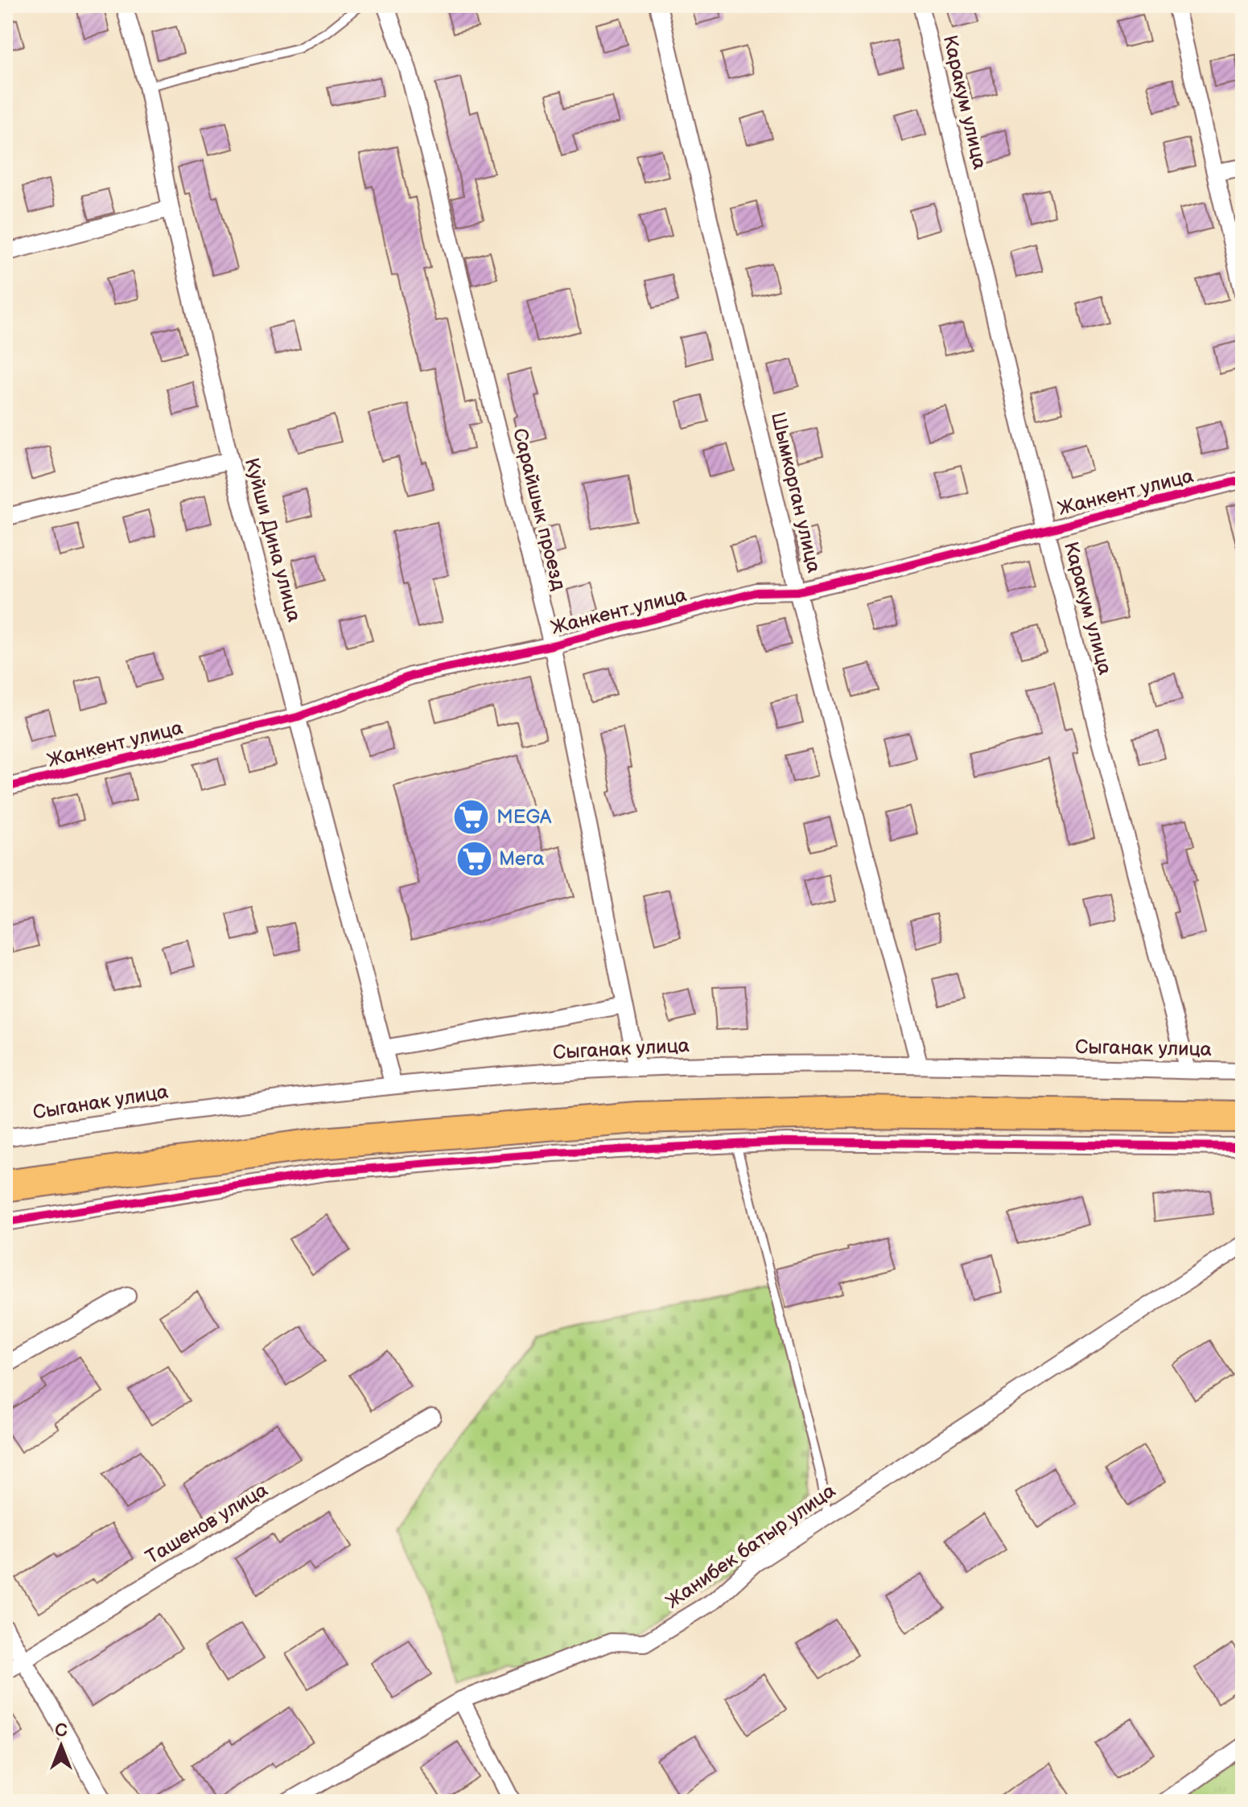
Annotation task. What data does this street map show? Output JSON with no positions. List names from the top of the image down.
{
  "streets": {
    "street": [
      "Каракум улица",
      "Шымкорган улица",
      "Жанкент улица",
      "Сарайшык проезд",
      "Куйши Дина улица",
      "Сыганак улица",
      "Ташенов улица",
      "Жанибек батыр улица"
    ]
  },
  "crossings": [
    ["Каракум улица", "Жанкент улица"],
    ["Каракум улица", "Сыганак улица"],
    ["Шымкорган улица", "Жанкент улица"],
    ["Шымкорган улица", "Сыганак улица"],
    ["Жанкент улица", "Сарайшык проезд"],
    ["Жанкент улица", "Куйши Дина улица"],
    ["Сарайшык проезд", "Сыганак улица"],
    ["Куйши Дина улица", "Сыганак улица"]
  ],
  "places": {
    "supermarket": ["MEGA", "Мега"]
  },
  "north": "top"
}
